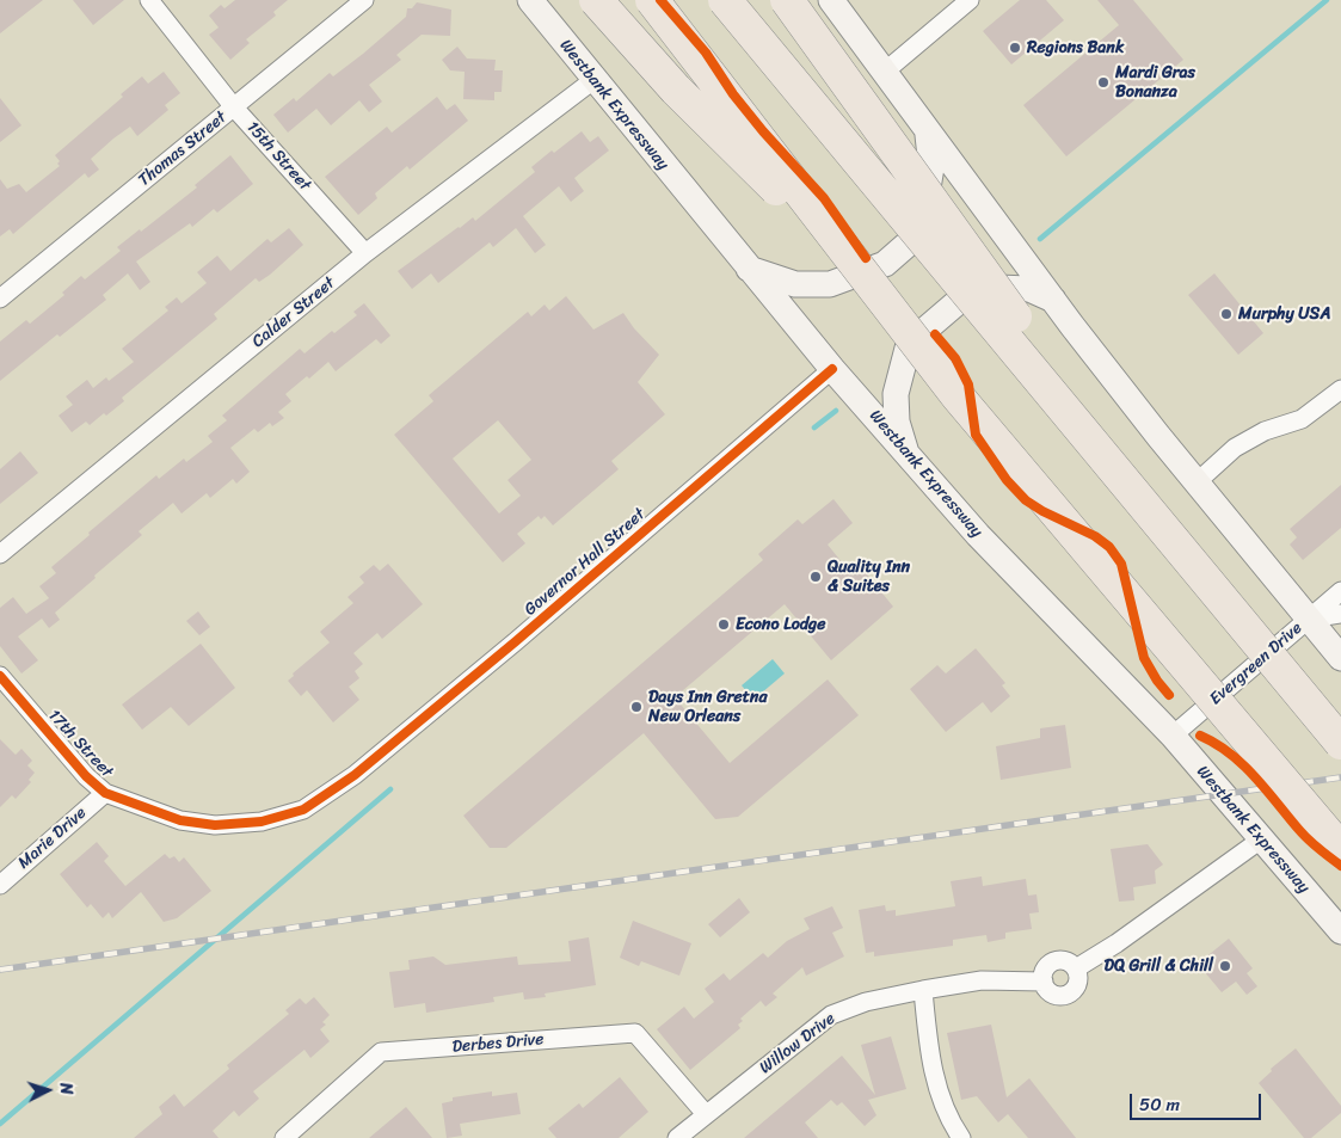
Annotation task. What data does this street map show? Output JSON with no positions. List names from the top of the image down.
{
  "streets": {
    "main road": ["Westbank Expressway"],
    "street": [
      "Thomas Street",
      "15th Street",
      "Calder Street",
      "Governor Hall Street",
      "Evergreen Drive",
      "17th Street",
      "Marie Drive",
      "Derbes Drive",
      "Willow Drive"
    ]
  },
  "crossings": [
    ["Westbank Expressway", "Calder Street"],
    ["Westbank Expressway", "Governor Hall Street"],
    ["Westbank Expressway", "Evergreen Drive"],
    ["Thomas Street", "15th Street"],
    ["15th Street", "Calder Street"],
    ["Governor Hall Street", "17th Street"],
    ["17th Street", "Marie Drive"],
    ["Derbes Drive", "Willow Drive"]
  ],
  "places": [
    "Regions Bank",
    "Mardi Gras Bonanza",
    "Murphy USA",
    "Quality Inn & Suites",
    "Econo Lodge",
    "Days Inn Gretna New Orleans",
    "DQ Grill & Chill"
  ],
  "scale_bar": "50 m",
  "north": "right"
}
